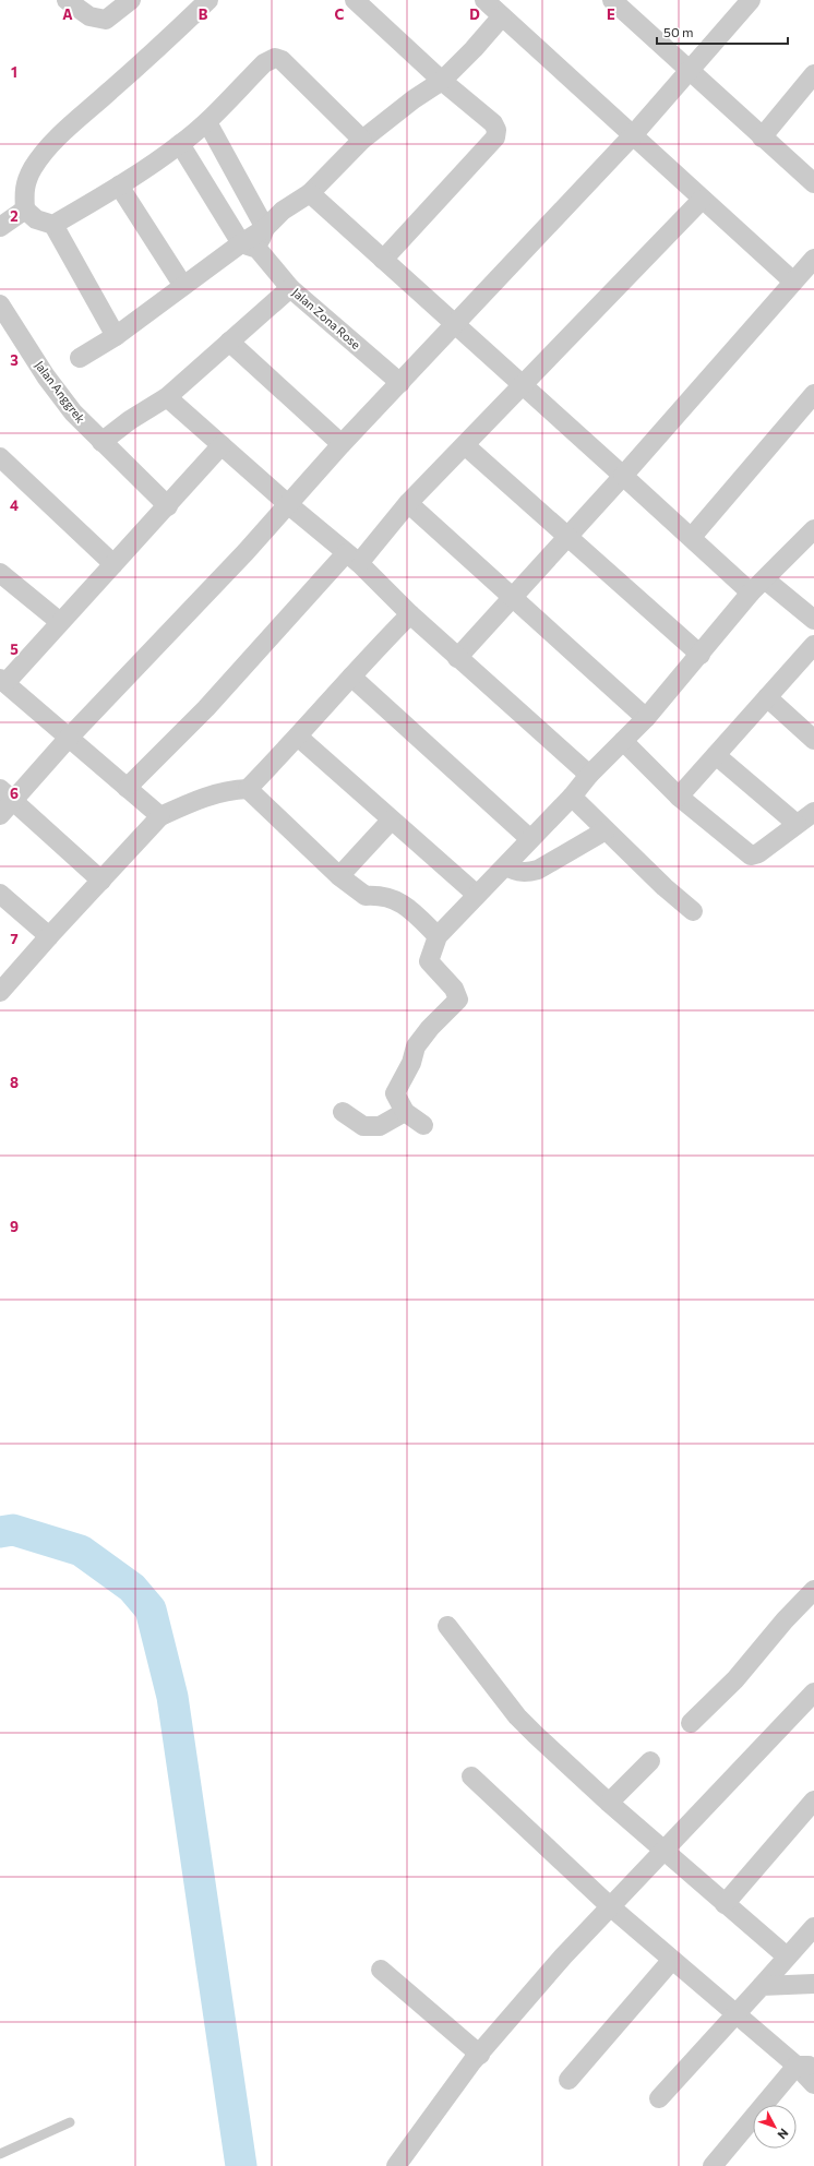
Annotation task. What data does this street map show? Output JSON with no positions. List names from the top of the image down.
{
  "streets": {
    "street": ["Jalan Zona Rose", "Jalan Anggrek"]
  },
  "scale_bar": "50 m",
  "north": "bottom right",
  "grid": {
    "columns": [
      "A",
      "B",
      "C",
      "D",
      "E"
    ],
    "rows": [
      "1",
      "2",
      "3",
      "4",
      "5",
      "6",
      "7",
      "8",
      "9"
    ]
  }
}
